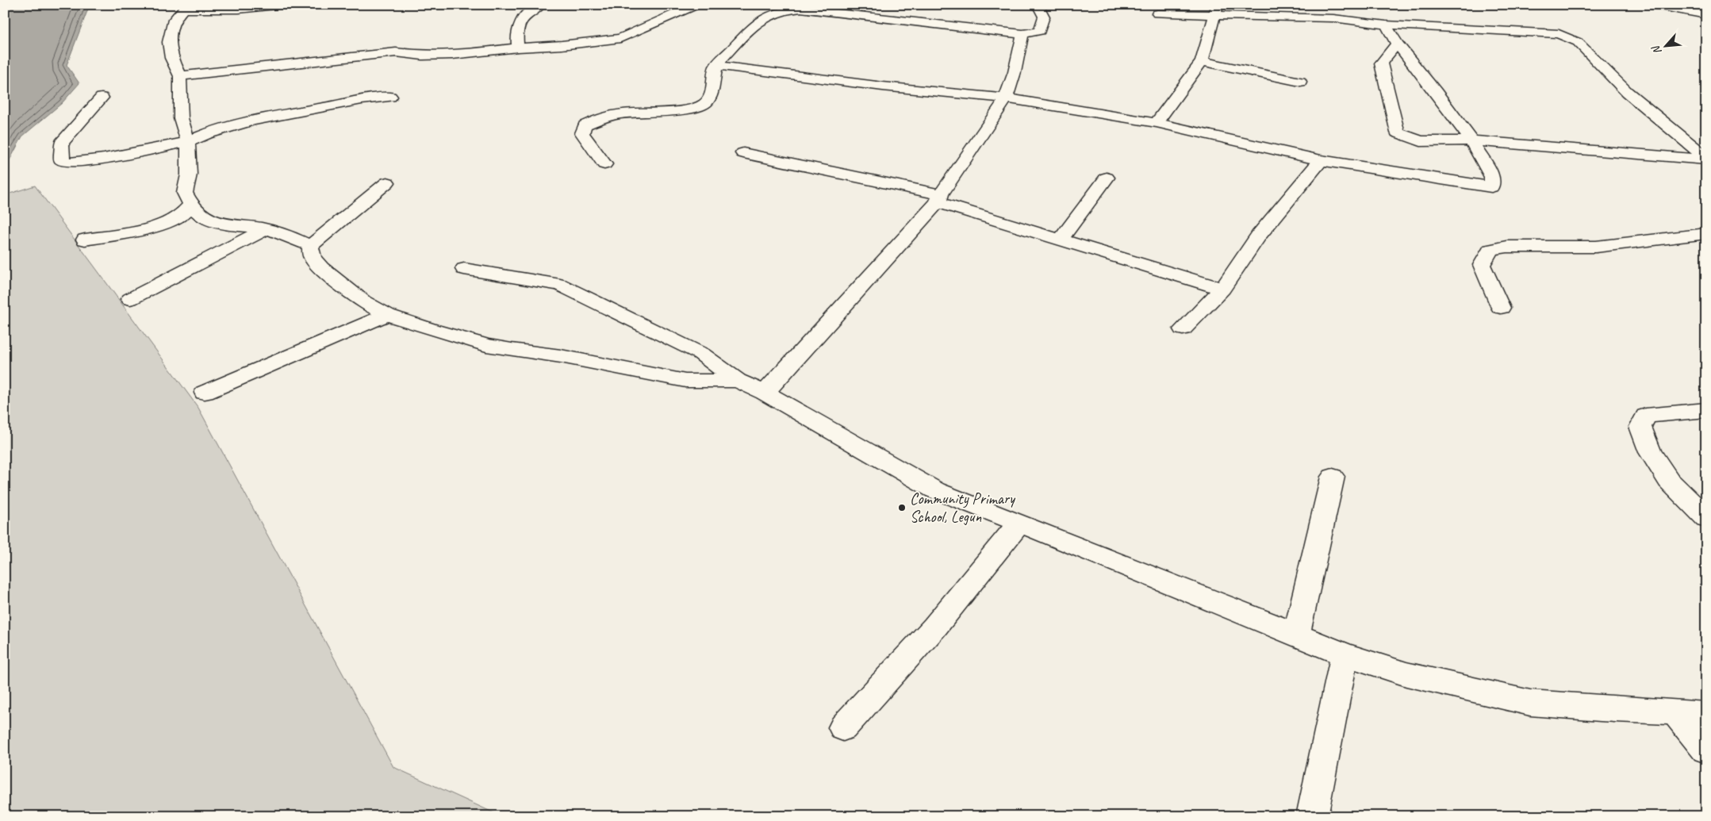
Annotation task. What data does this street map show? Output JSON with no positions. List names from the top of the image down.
{
  "places": ["Community Primary School, Legun"],
  "north": "bottom left"
}
